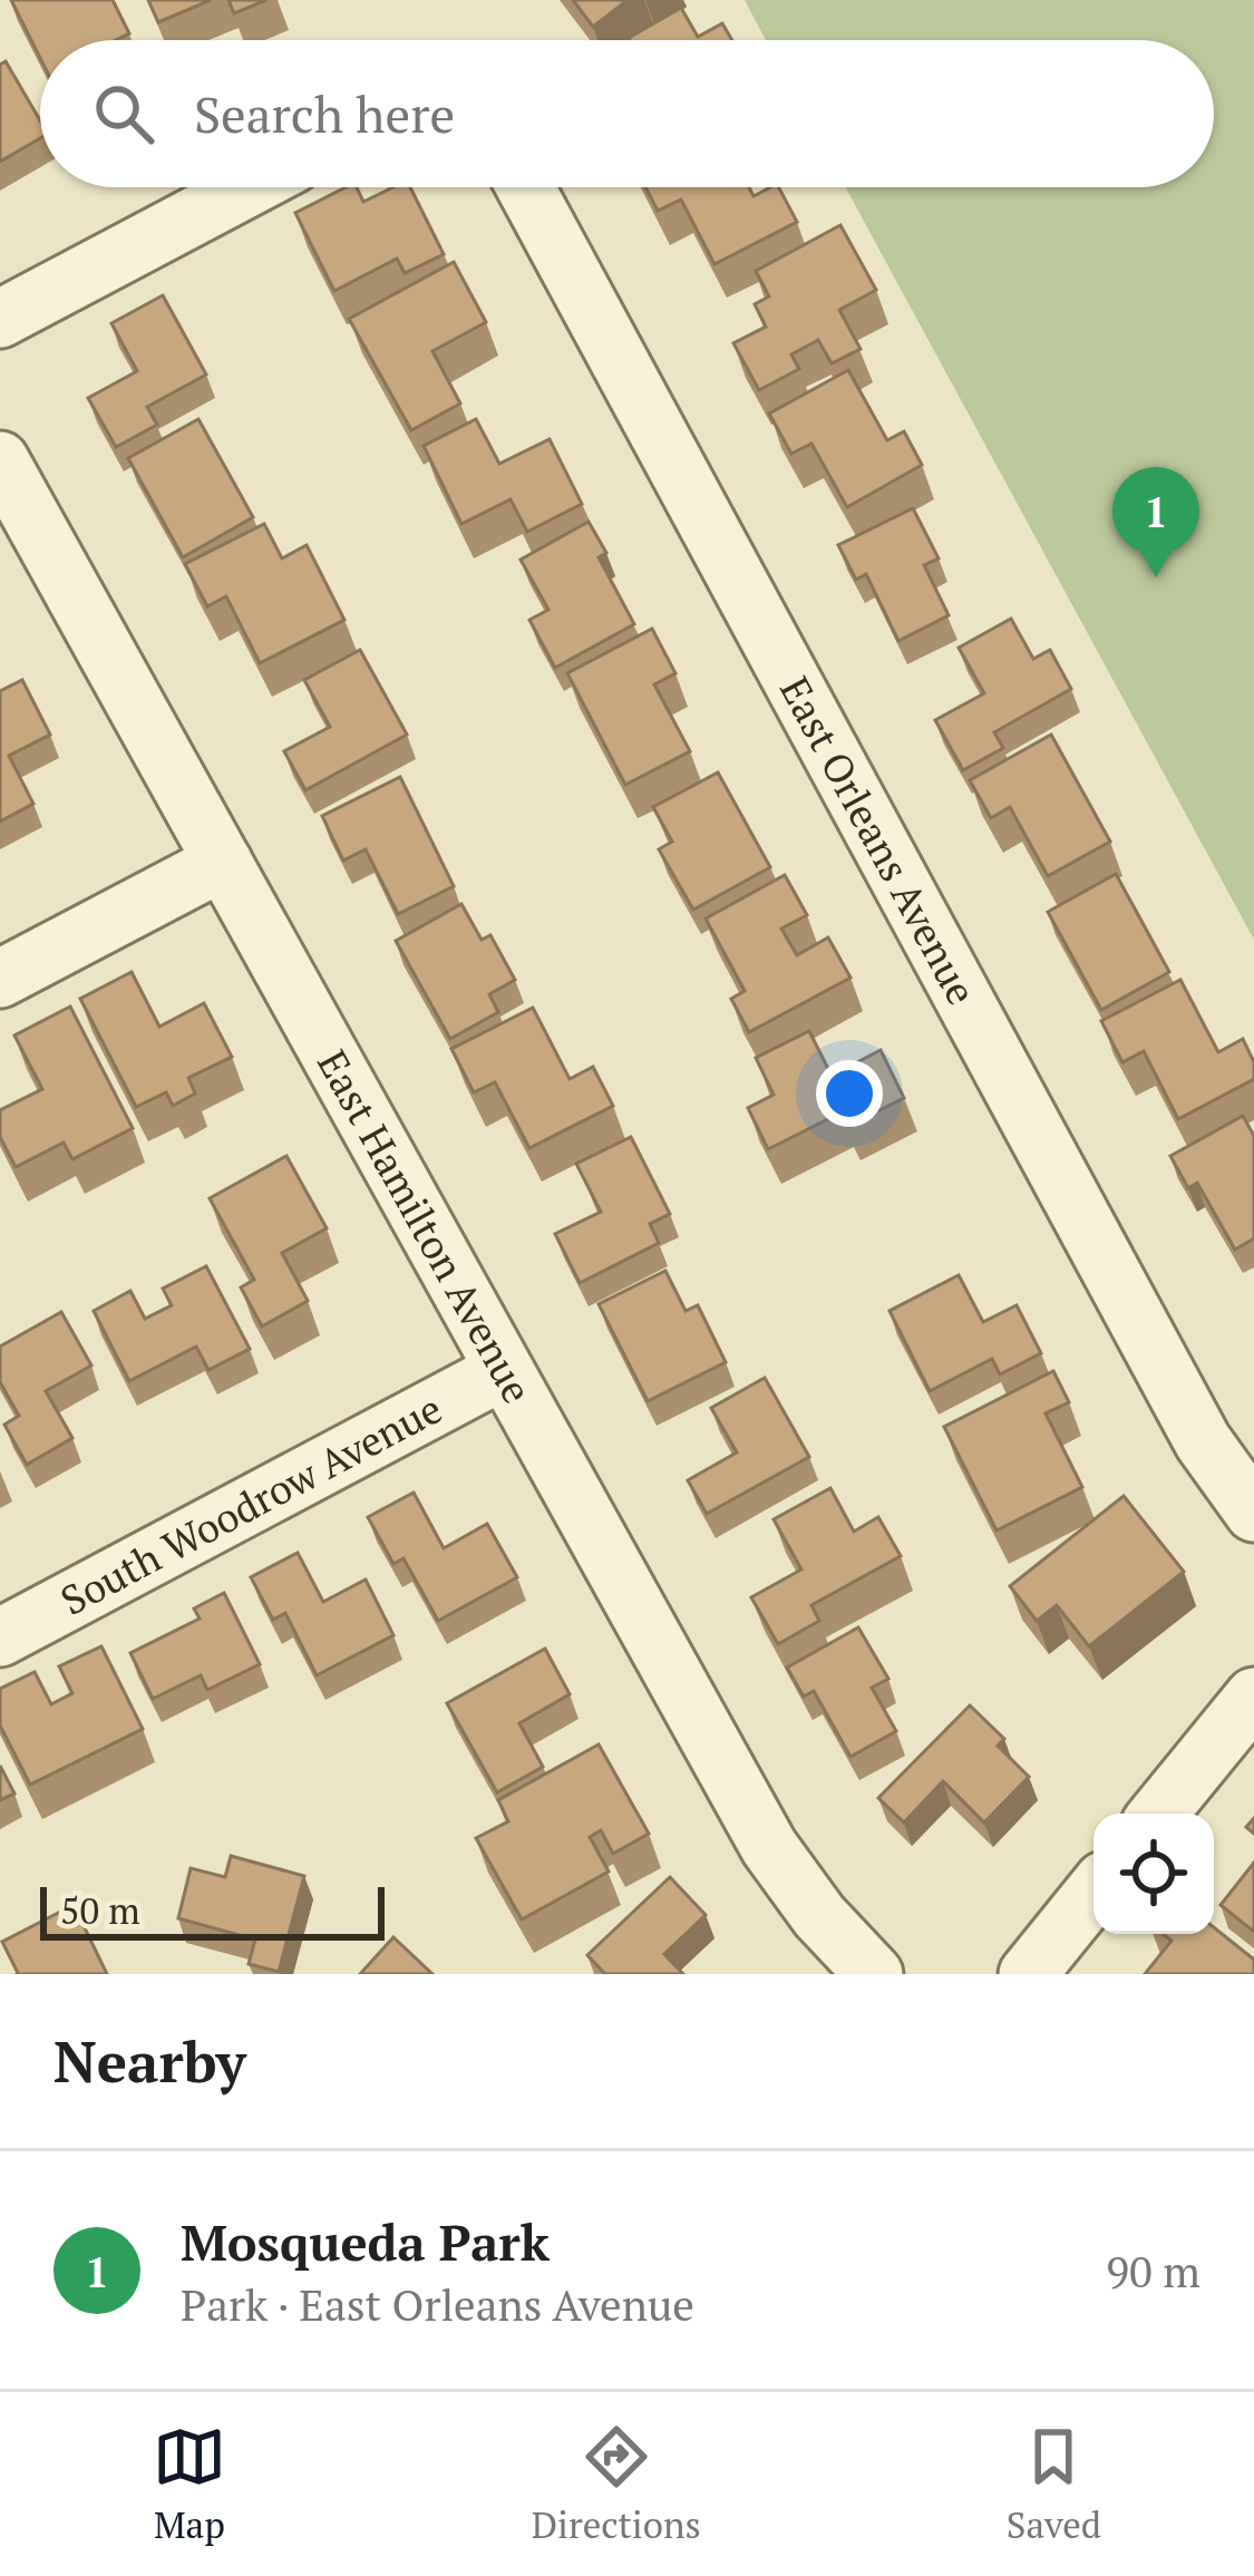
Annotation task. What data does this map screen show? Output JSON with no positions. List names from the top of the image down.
{
  "streets": {
    "street": ["East Orleans Avenue", "East Hamilton Avenue", "South Woodrow Avenue"]
  },
  "crossings": [
    ["East Hamilton Avenue", "South Woodrow Avenue"]
  ],
  "scale_bar": "50 m",
  "page": {
    "search": "Search here",
    "pins": "1",
    "scale": "50 m",
    "heading": "Nearby",
    "list": [
      {
        "mark": "1",
        "name": "Mosqueda Park",
        "note": "Park · East Orleans Avenue",
        "value": "90 m"
      }
    ],
    "nav": ["Map", "Directions", "Saved"]
  }
}
